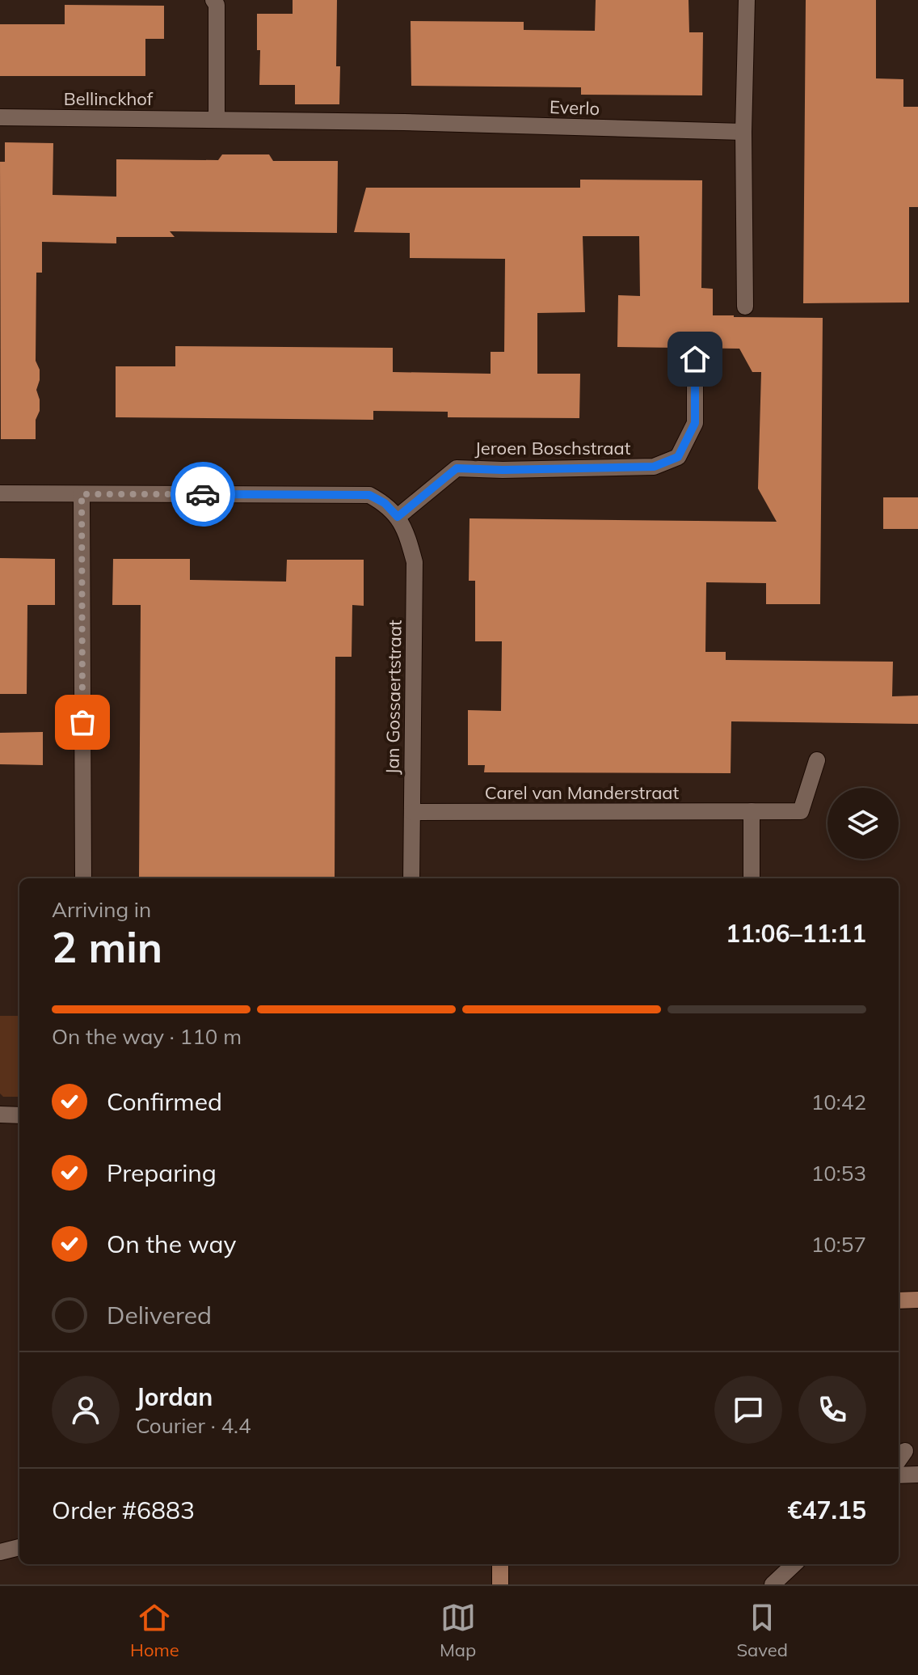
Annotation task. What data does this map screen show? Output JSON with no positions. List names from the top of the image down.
{
  "streets": {
    "street": [
      "Bellinckhof",
      "Everlo",
      "Jeroen Boschstraat",
      "Jan Gossaertstraat",
      "Carel van Manderstraat"
    ]
  },
  "crossings": [
    ["Bellinckhof", "Everlo"],
    ["Jeroen Boschstraat", "Jan Gossaertstraat"],
    ["Jan Gossaertstraat", "Carel van Manderstraat"]
  ],
  "page": {
    "heading": ["2 min", "Arriving in", "11:06–11:11"],
    "panel": [
      "Jordan",
      "Courier · 4.4",
      "Order #6883",
      "€47.15"
    ],
    "bar": "On the way · 110 m",
    "list": [
      ["Confirmed", "10:42"],
      ["Preparing", "10:53"],
      ["On the way", "10:57"],
      "Delivered"
    ],
    "tabs": ["Home", "Map", "Saved"]
  }
}
